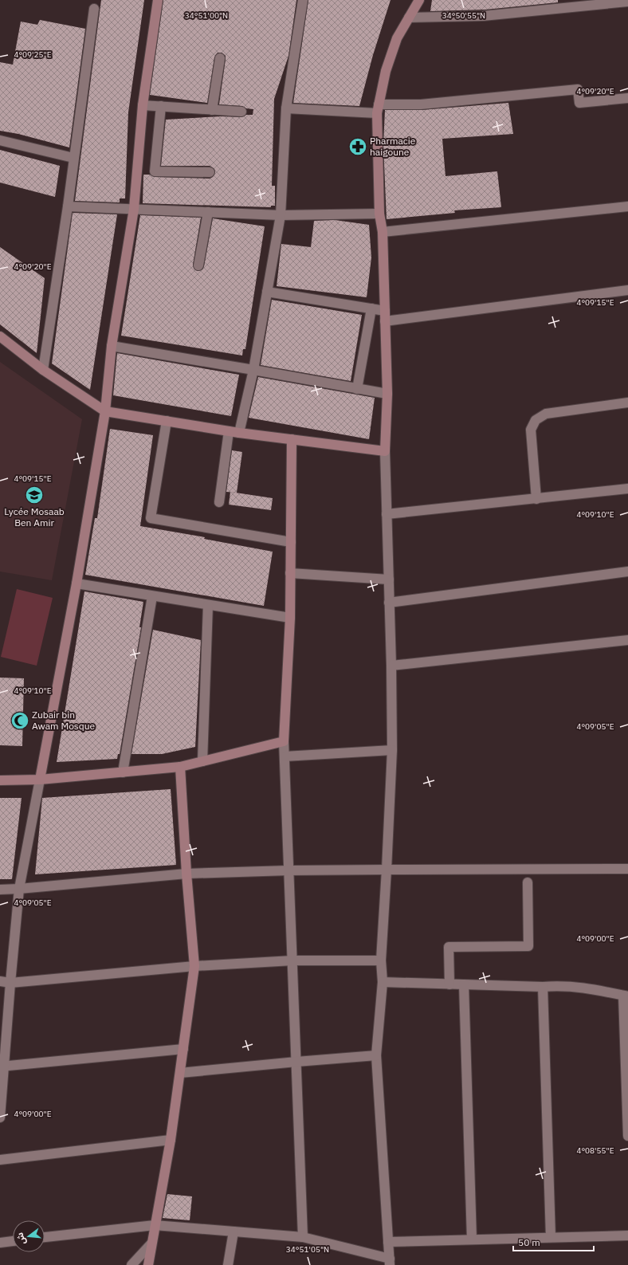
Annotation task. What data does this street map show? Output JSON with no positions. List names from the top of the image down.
{
  "places": {
    "pharmacy": ["Pharmacie haigoune"],
    "school or university": ["Lycée Mosaab Ben Amir"],
    "mosque": ["Zubair bin Awam Mosque"]
  },
  "scale_bar": "50 m",
  "north": "left",
  "coordinates": [
    "34°51'00\"N",
    "34°50'55\"N",
    "4°09'25\"E",
    "4°09'20\"E",
    "4°09'15\"E",
    "4°09'10\"E",
    "4°09'05\"E",
    "4°09'00\"E",
    "4°08'55\"E",
    "34°51'05\"N"
  ]
}
